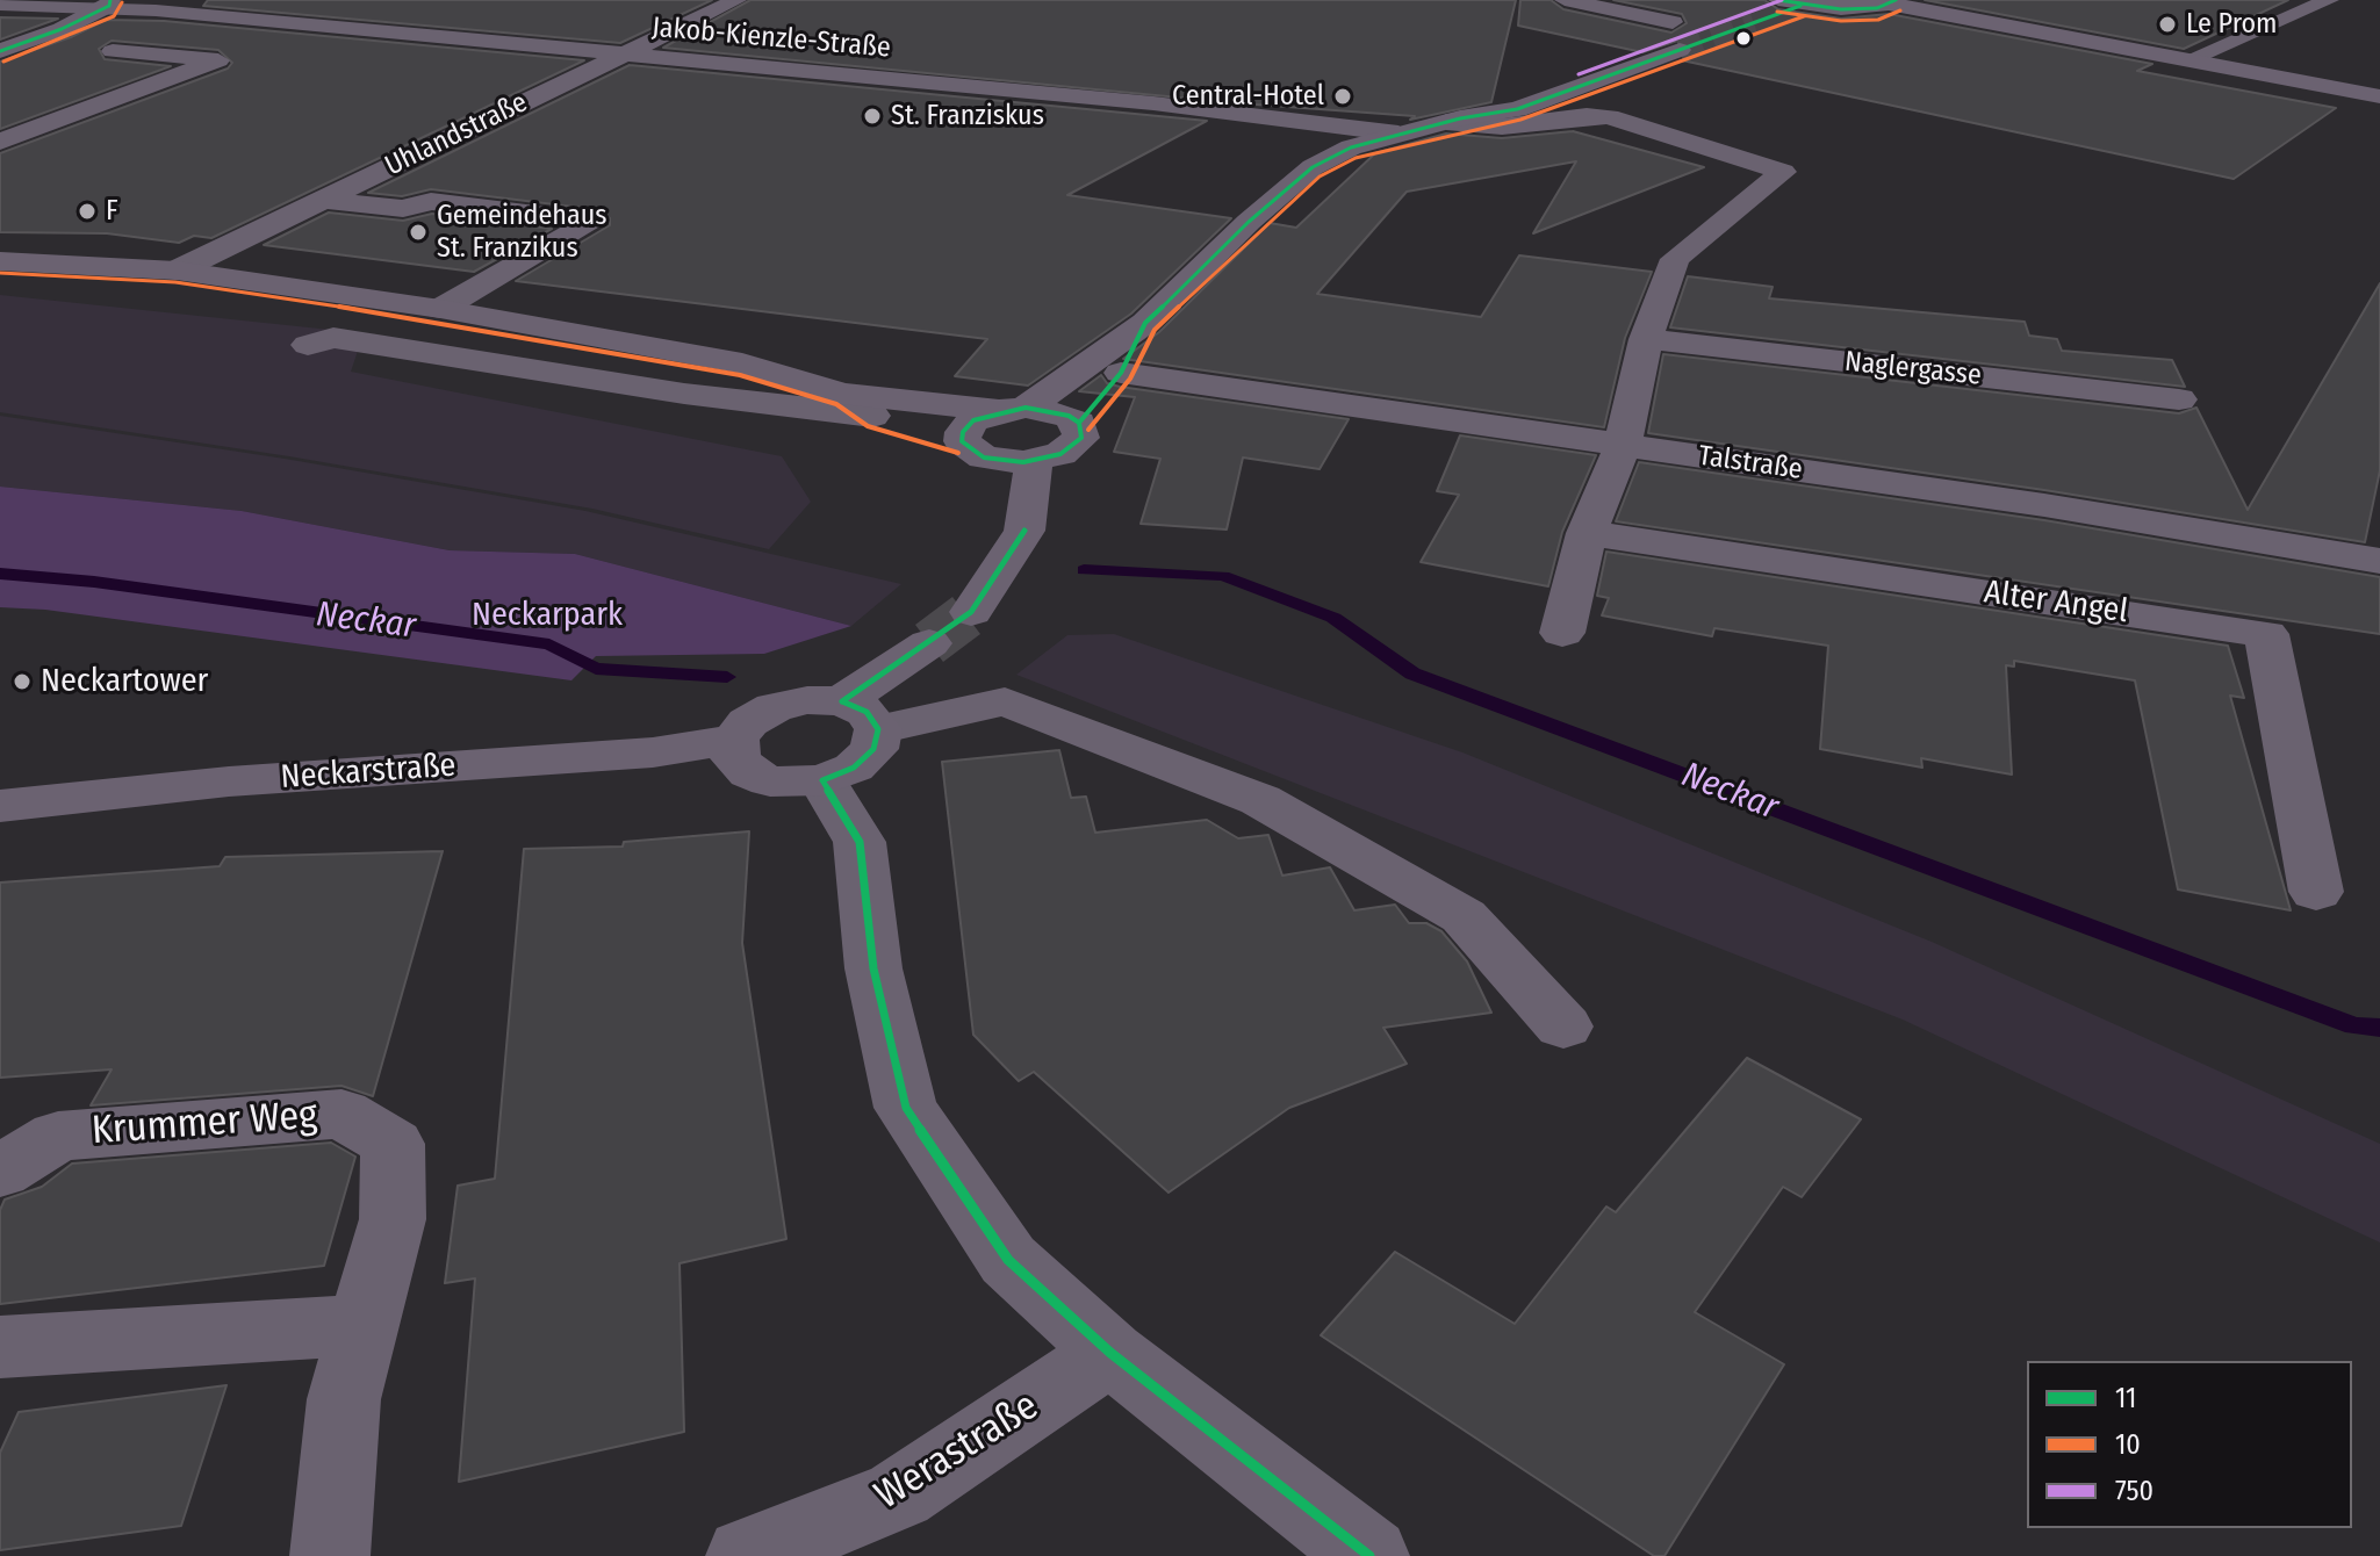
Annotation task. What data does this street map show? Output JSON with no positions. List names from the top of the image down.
{
  "streets": {
    "main road": ["Neckarstraße"],
    "street": [
      "Jakob-Kienzle-Straße",
      "Uhlandstraße",
      "Naglergasse",
      "Talstraße",
      "Alter Angel",
      "Krummer Weg",
      "Werastraße"
    ]
  },
  "crossings": [
    ["Jakob-Kienzle-Straße", "Uhlandstraße"]
  ],
  "water": ["Neckar"],
  "parks": ["Neckarpark"],
  "places": [
    "Le Prom",
    "Central-Hotel",
    "St. Franziskus",
    "F",
    "Gemeindehaus St. Franzikus",
    "Neckartower"
  ],
  "lines": ["transit line 11", "transit line 750", "transit line 10"],
  "legend": ["11", "10", "750"]
}
